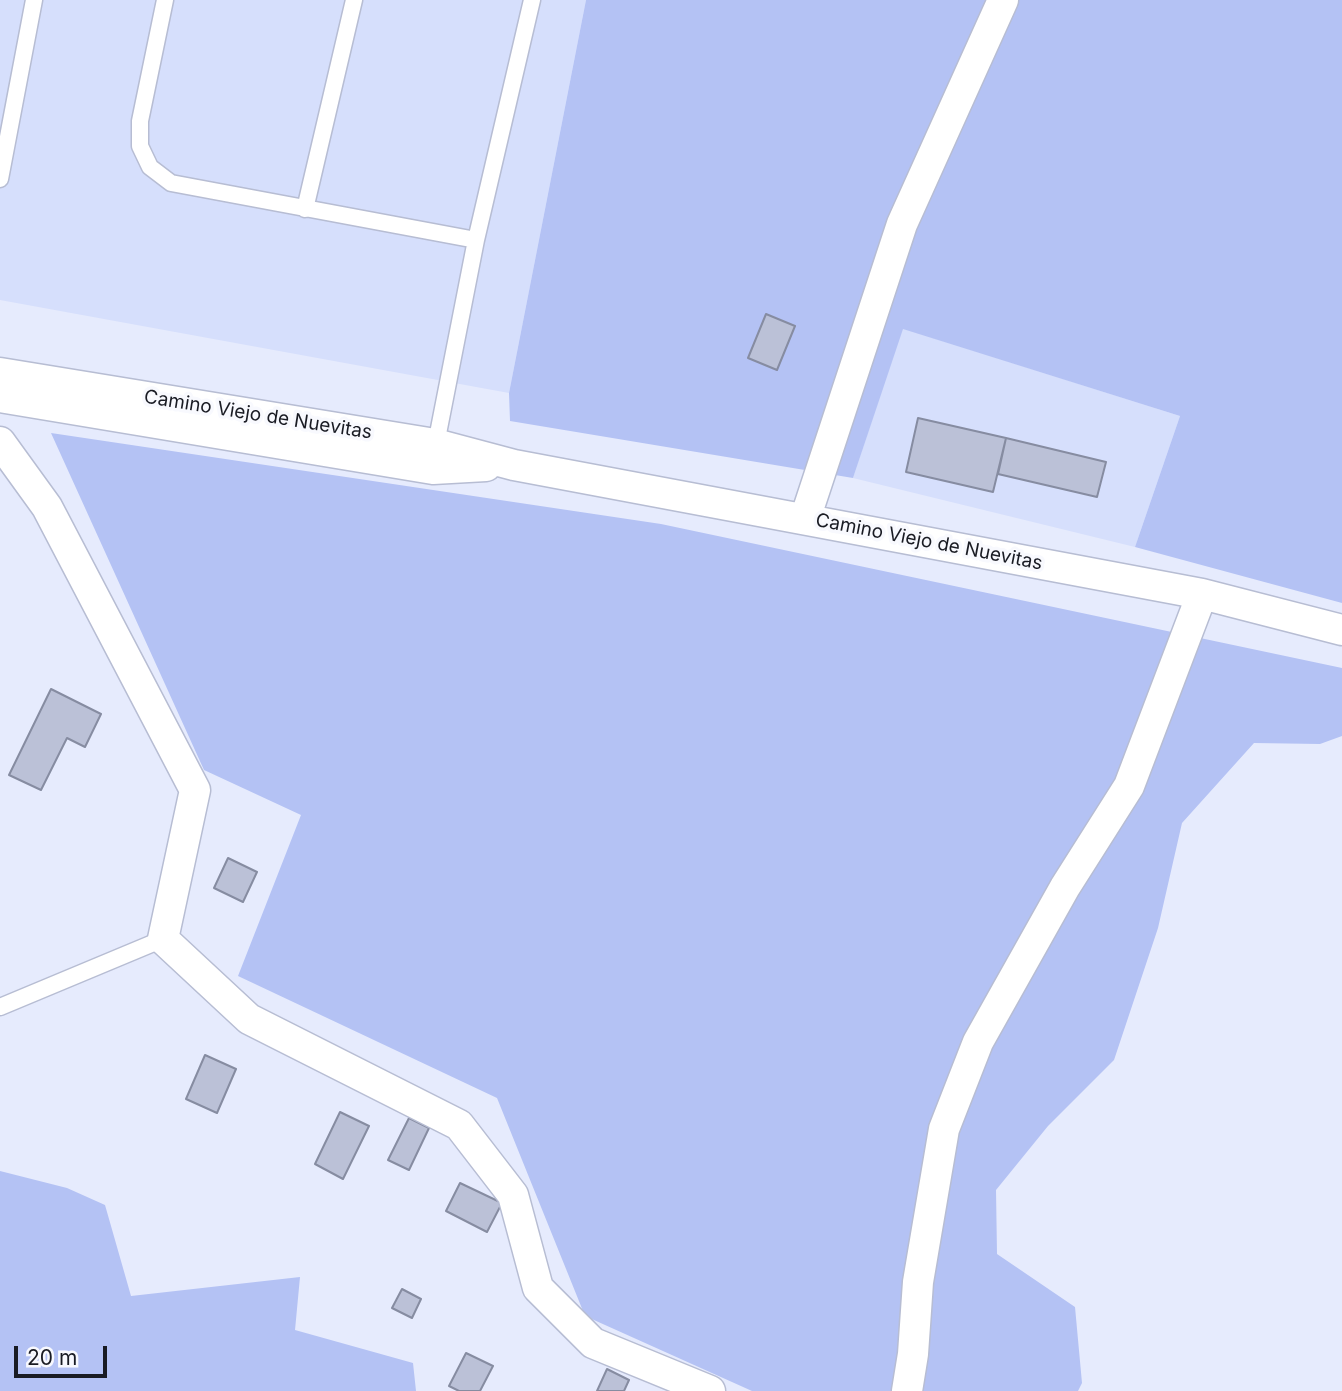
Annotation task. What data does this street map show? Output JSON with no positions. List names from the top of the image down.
{
  "streets": {
    "street": ["Camino Viejo de Nuevitas"]
  },
  "scale_bar": "20 m"
}
